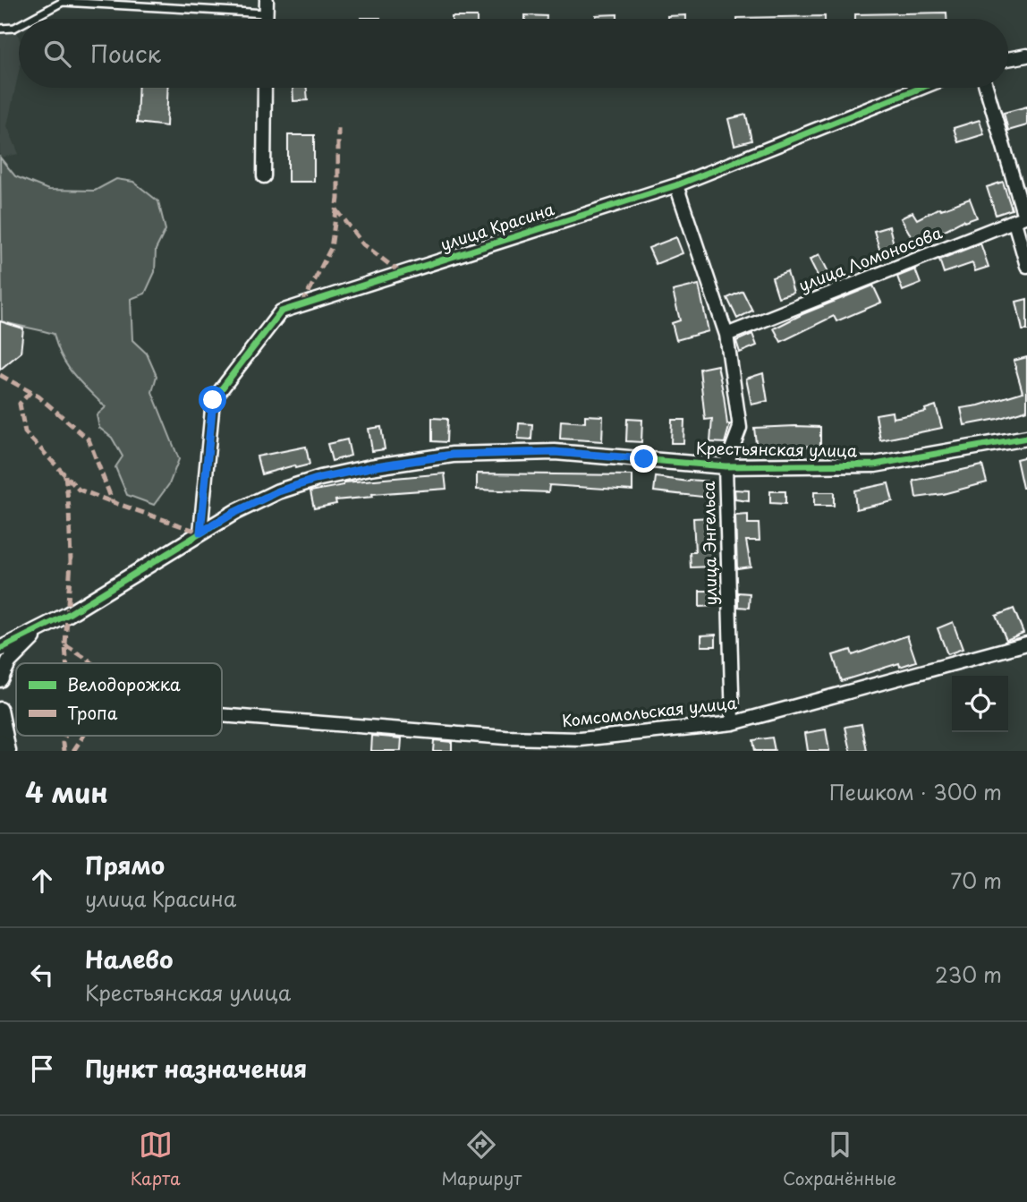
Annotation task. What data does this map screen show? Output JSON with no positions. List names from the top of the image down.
{
  "streets": {
    "street": [
      "улица Красина",
      "улица Ломоносова",
      "Крестьянская улица",
      "улица Энгельса",
      "Комсомольская улица"
    ]
  },
  "crossings": [
    ["улица Красина", "Крестьянская улица"],
    ["улица Красина", "улица Энгельса"],
    ["улица Ломоносова", "улица Энгельса"],
    ["Крестьянская улица", "улица Энгельса"],
    ["улица Энгельса", "Комсомольская улица"]
  ],
  "legend": ["Велодорожка", "Тропа"],
  "page": {
    "search": "Поиск",
    "heading": ["4 мин", "Пешком · 300 m"],
    "list": [
      ["Прямо", "улица Красина", "70 m"],
      ["Налево", "Крестьянская улица", "230 m"],
      "Пункт назначения"
    ],
    "nav": ["Карта", "Маршрут", "Сохранённые"]
  }
}
